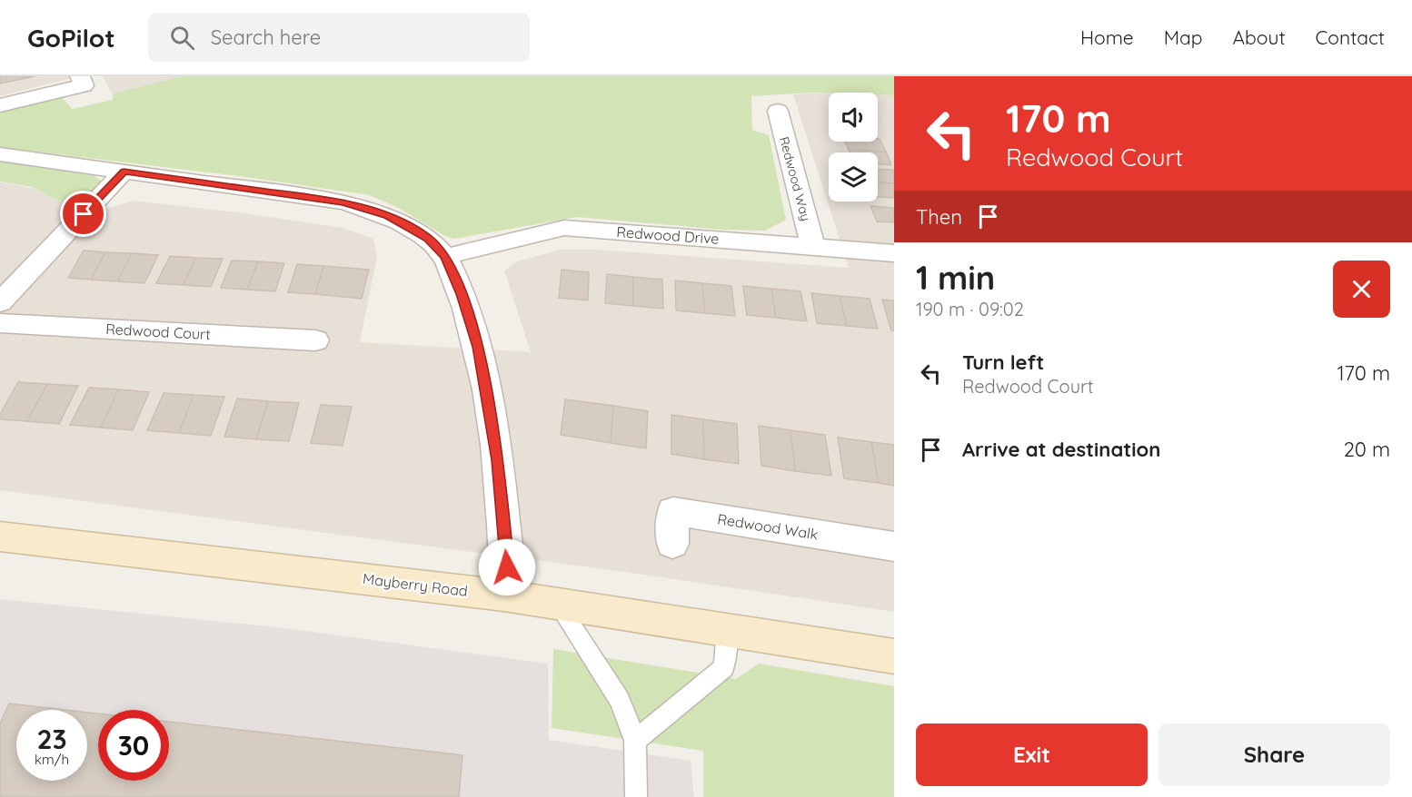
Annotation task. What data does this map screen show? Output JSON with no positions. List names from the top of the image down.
{
  "streets": {
    "street": [
      "Redwood Way",
      "Redwood Drive",
      "Redwood Court",
      "Redwood Walk",
      "Mayberry Road"
    ]
  },
  "crossings": [
    ["Redwood Way", "Redwood Drive"]
  ],
  "page": {
    "header": "GoPilot",
    "search": "Search here",
    "nav": [
      "Home",
      "Map",
      "About",
      "Contact"
    ],
    "turn": ["170 m", "Redwood Court"],
    "then": "Then",
    "heading": ["1 min", "190 m · 09:02"],
    "list": [
      {
        "name": "Turn left",
        "note": "Redwood Court",
        "value": "170 m"
      },
      {
        "name": "Arrive at destination",
        "value": "20 m"
      }
    ],
    "speed": "23 km/h",
    "limit": "30",
    "buttons": ["Exit", "Share"]
  }
}
